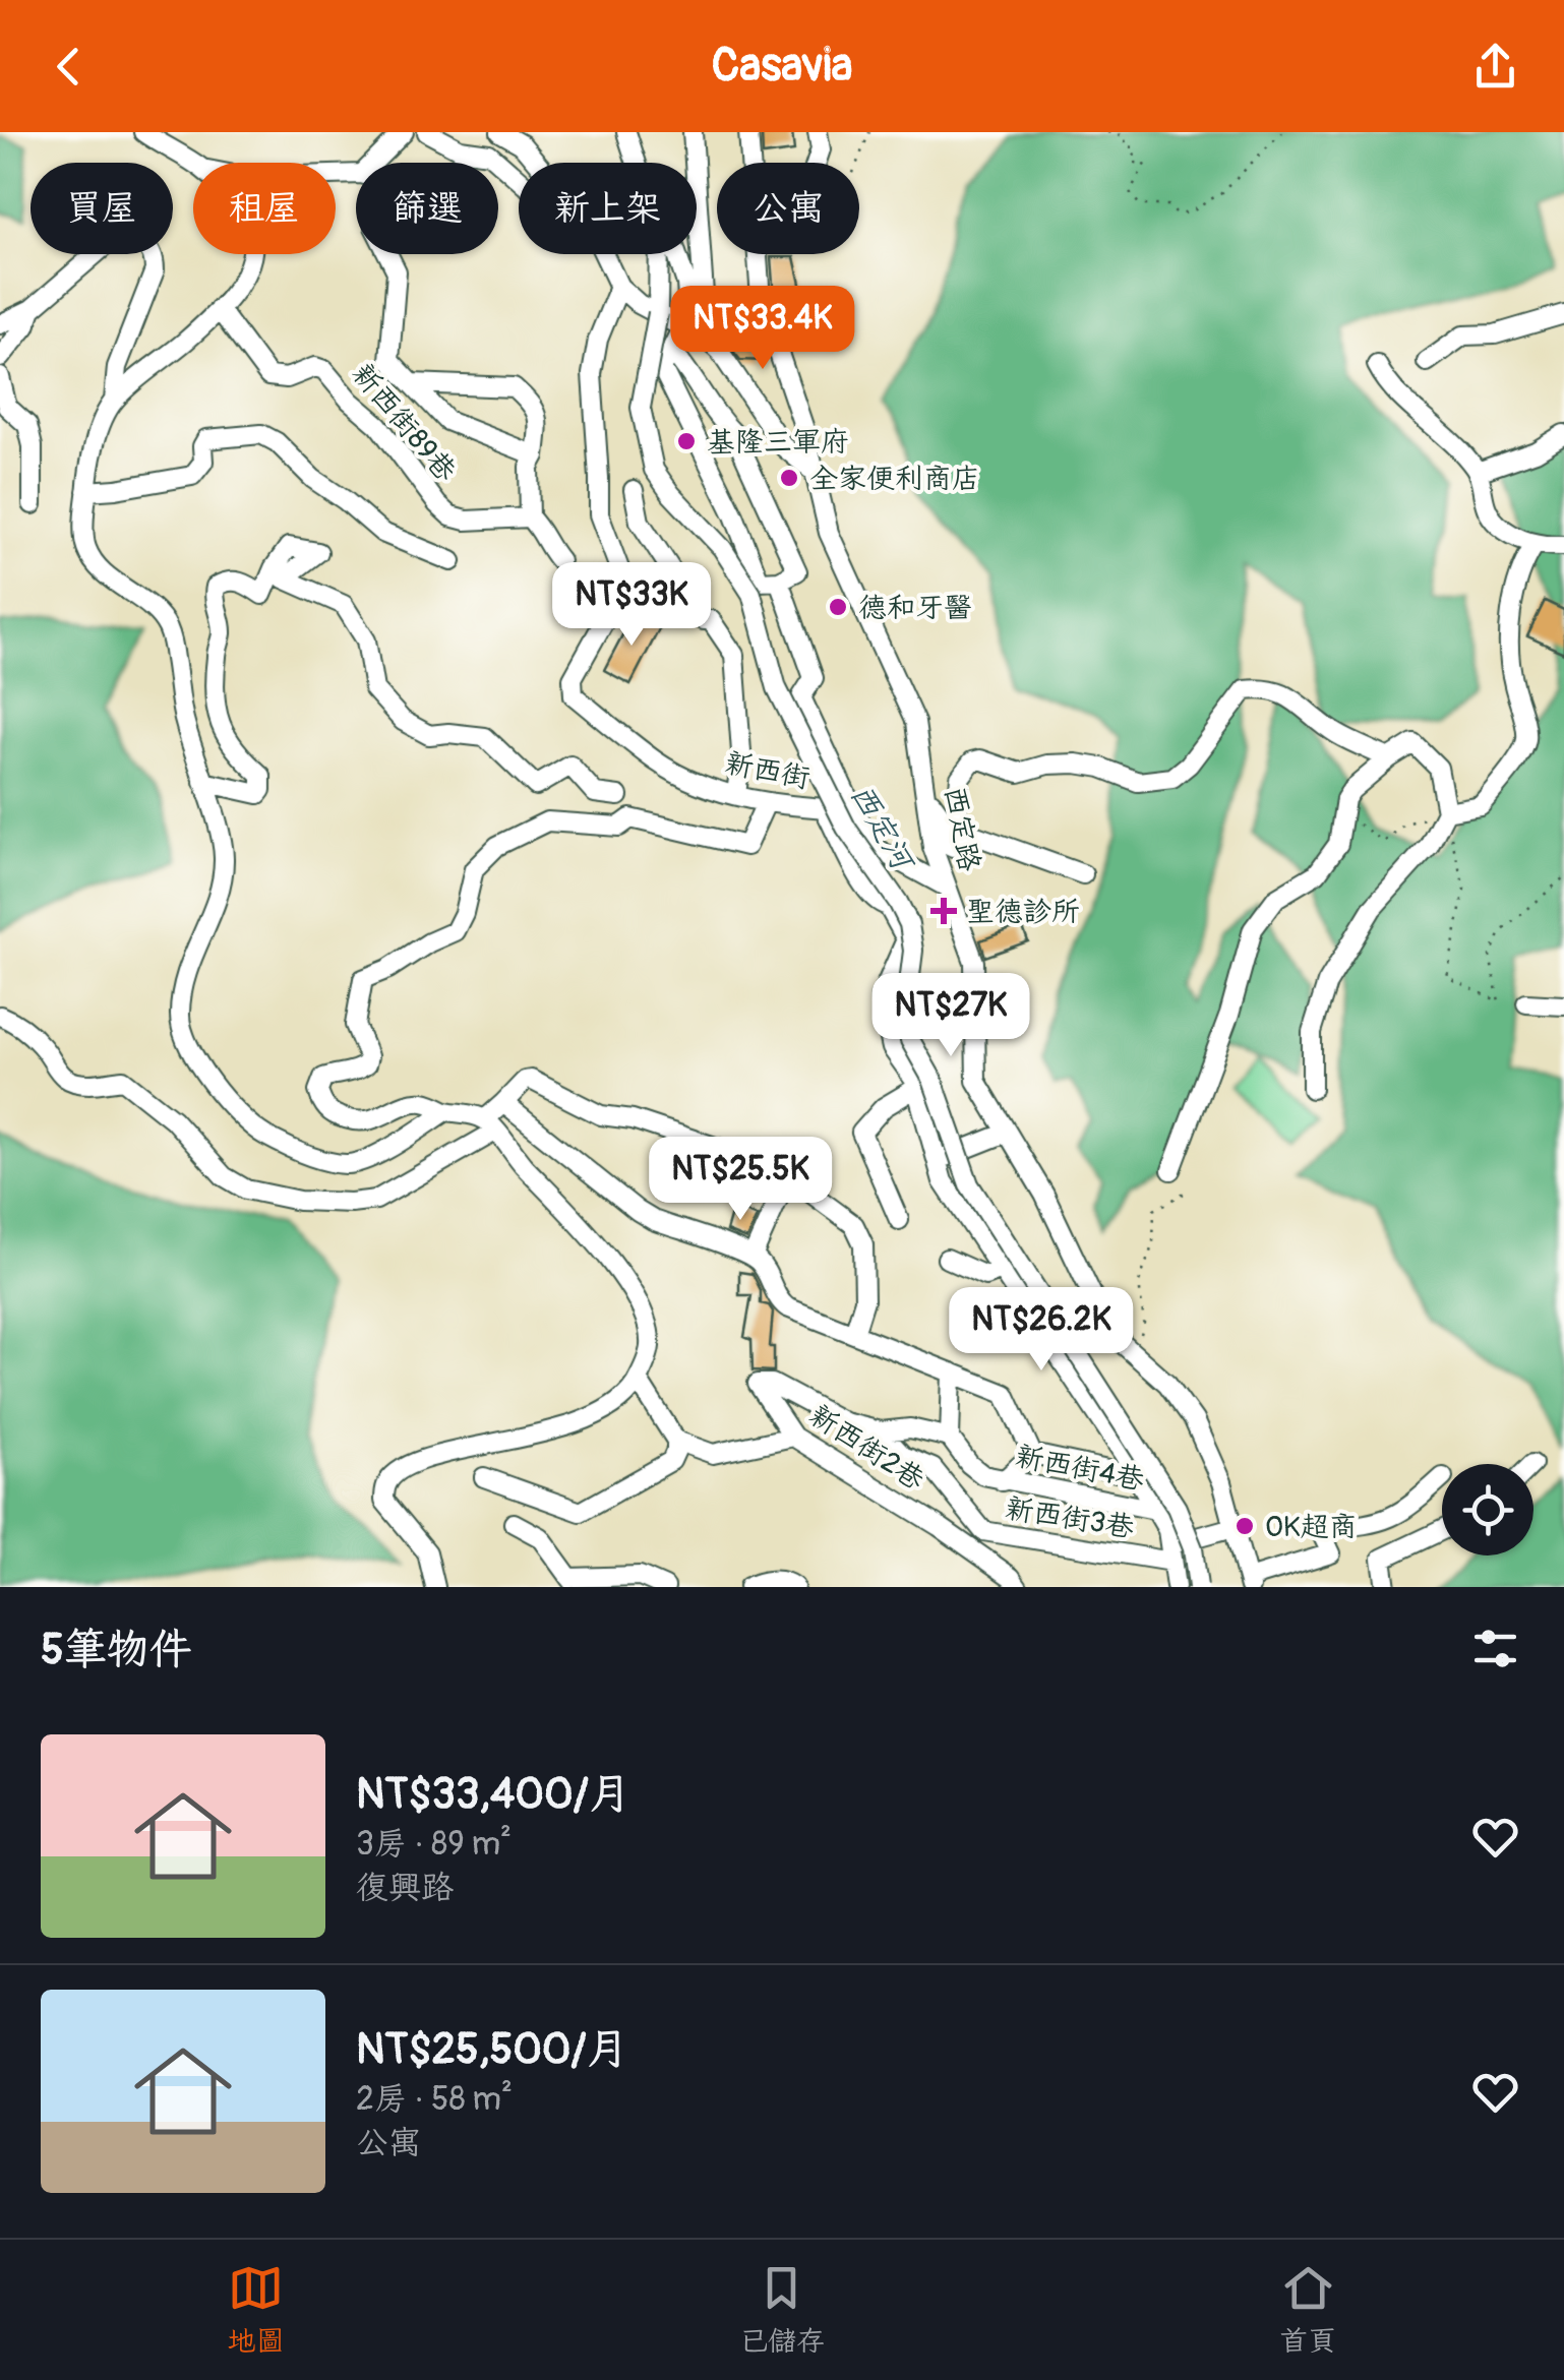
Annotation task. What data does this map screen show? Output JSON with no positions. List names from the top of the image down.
{
  "streets": {
    "street": [
      "新西街89巷",
      "新西街",
      "西定路",
      "新西街2巷",
      "新西街4巷",
      "新西街3巷"
    ]
  },
  "crossings": [
    ["新西街", "新西街4巷"],
    ["新西街", "新西街3巷"],
    ["新西街2巷", "新西街3巷"]
  ],
  "water": ["西定河"],
  "places": {
    "other": [
      "基隆三軍府",
      "全家便利商店",
      "德和牙醫",
      "OK超商"
    ],
    "health": ["聖德診所"]
  },
  "page": {
    "header": "Casavia",
    "chip": [
      "買屋",
      "租屋",
      "篩選",
      "新上架",
      "公寓"
    ],
    "price": [
      "NT$33.4K",
      "NT$33K",
      "NT$27K",
      "NT$25.5K",
      "NT$26.2K"
    ],
    "heading": "5筆物件",
    "list": [
      {
        "name": "NT$33,400/月",
        "note": "3房 · 89 m² · 復興路"
      },
      {
        "name": "NT$25,500/月",
        "note": "2房 · 58 m² · 公寓"
      }
    ],
    "tabs": ["地圖", "已儲存", "首頁"]
  }
}
